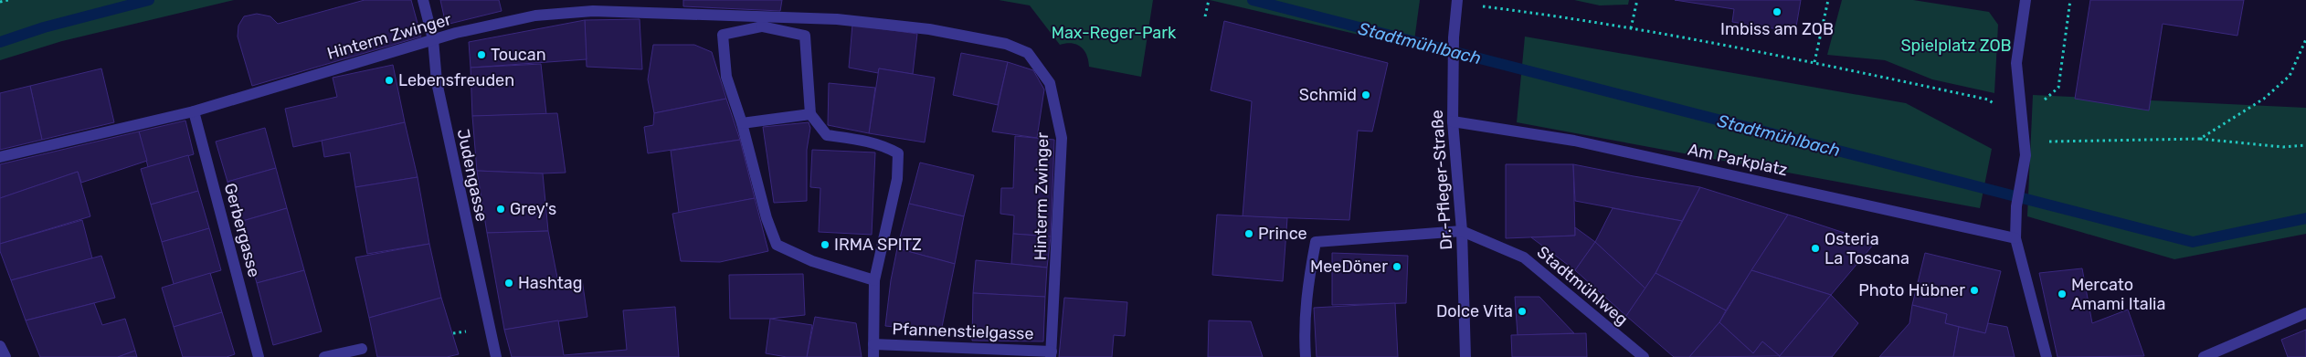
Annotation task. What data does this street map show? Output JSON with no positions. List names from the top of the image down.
{
  "streets": {
    "street": [
      "Hinterm Zwinger",
      "Am Parkplatz",
      "Judengasse",
      "Dr.-Pfleger-Straße",
      "Gerbergasse",
      "Stadtmühlweg",
      "Pfannenstielgasse"
    ]
  },
  "crossings": [
    ["Hinterm Zwinger", "Judengasse"],
    ["Hinterm Zwinger", "Gerbergasse"],
    ["Hinterm Zwinger", "Pfannenstielgasse"],
    ["Am Parkplatz", "Dr.-Pfleger-Straße"],
    ["Dr.-Pfleger-Straße", "Stadtmühlweg"]
  ],
  "water": ["Stadtmühlbach"],
  "parks": ["Max-Reger-Park", "Spielplatz ZOB"],
  "places": [
    "Imbiss am ZOB",
    "Toucan",
    "Lebensfreuden",
    "Schmid",
    "Grey's",
    "Prince",
    "IRMA SPITZ",
    "Osteria La Toscana",
    "MeeDöner",
    "Hashtag",
    "Photo Hübner",
    "Mercato Amami Italia",
    "Dolce Vita"
  ]
}
